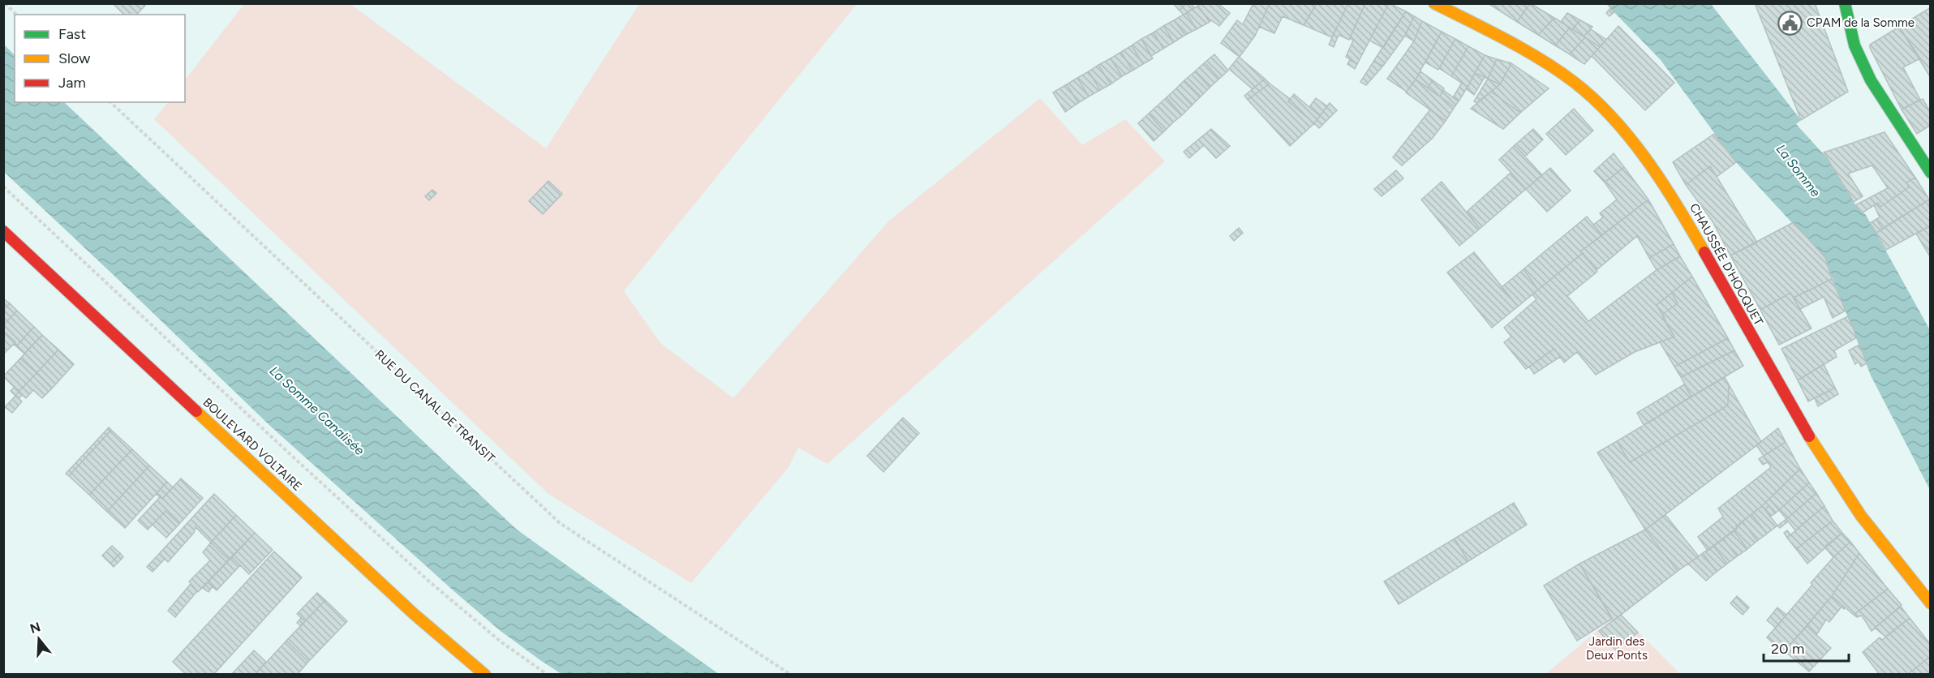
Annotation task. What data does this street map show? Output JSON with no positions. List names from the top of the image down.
{
  "streets": {
    "street": ["CHAUSSÉE D'HOCQUET", "BOULEVARD VOLTAIRE"],
    "path": ["RUE DU CANAL DE TRANSIT"]
  },
  "water": ["La Somme", "La Somme Canalisée"],
  "parks": ["Jardin des Deux Ponts"],
  "places": {
    "public building": ["CPAM de la Somme"]
  },
  "legend": ["Fast", "Slow", "Jam"],
  "scale_bar": "20 m",
  "north": "top"
}
